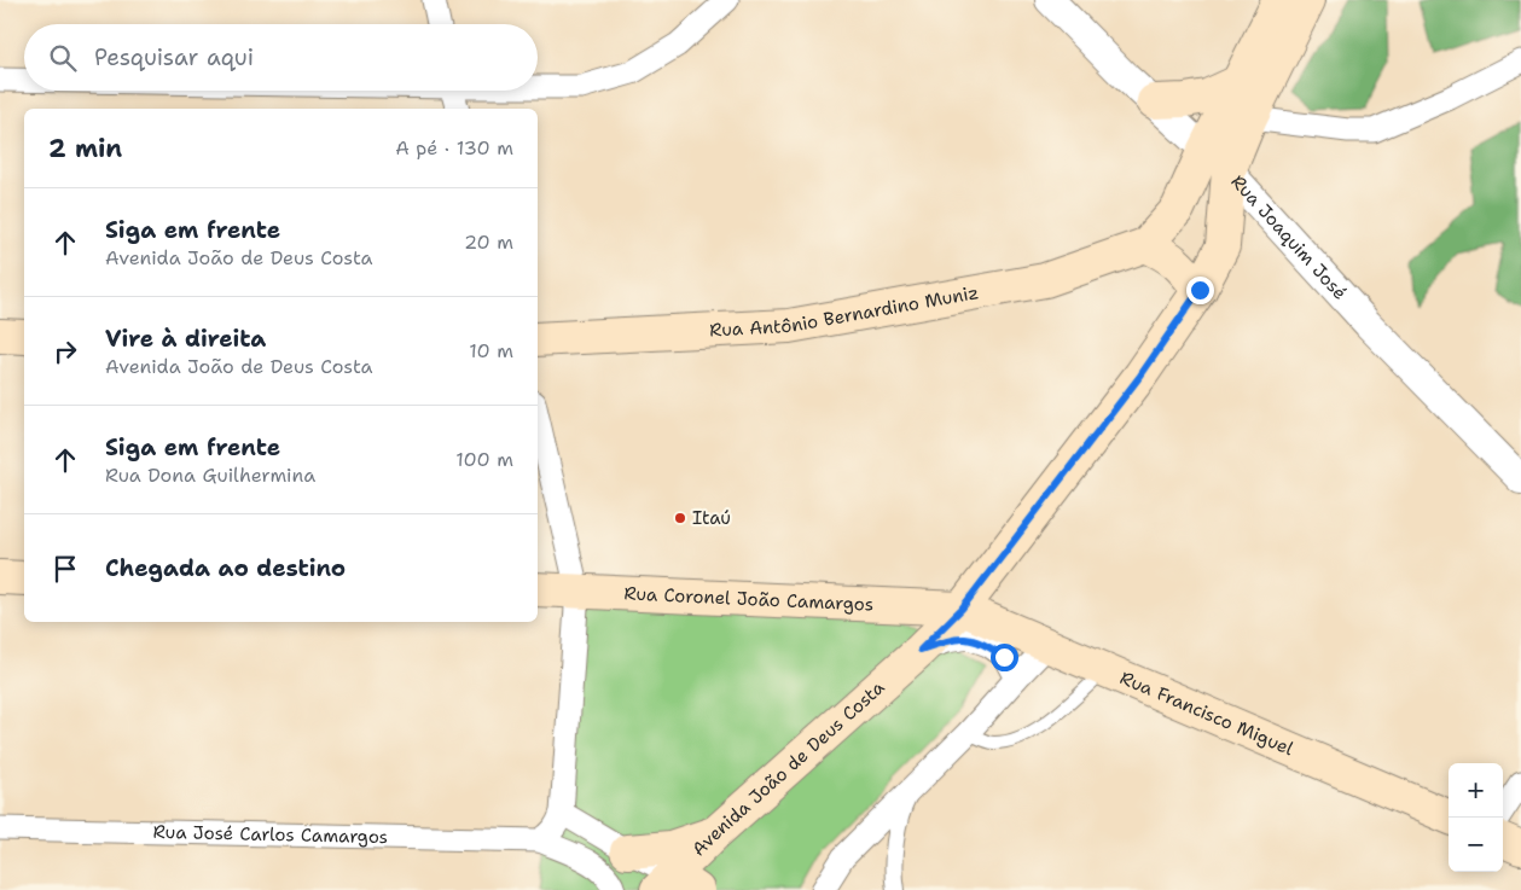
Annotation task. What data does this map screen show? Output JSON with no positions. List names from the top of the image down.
{
  "streets": {
    "main road": [
      "Rua Antônio Bernardino Muniz",
      "Rua Coronel João Camargos",
      "Rua Francisco Miguel",
      "Avenida João de Deus Costa"
    ],
    "street": ["Rua Joaquim José", "Rua José Carlos Camargos"]
  },
  "crossings": [
    ["Rua Joaquim José", "Avenida João de Deus Costa"],
    ["Rua Coronel João Camargos", "Rua Francisco Miguel"],
    ["Rua Coronel João Camargos", "Avenida João de Deus Costa"],
    ["Rua Francisco Miguel", "Avenida João de Deus Costa"]
  ],
  "places": ["Itaú"],
  "page": {
    "search": "Pesquisar aqui",
    "heading": ["2 min", "A pé · 130 m"],
    "list": [
      ["Siga em frente", "Avenida João de Deus Costa", "20 m"],
      ["Vire à direita", "Avenida João de Deus Costa", "10 m"],
      ["Siga em frente", "Rua Dona Guilhermina", "100 m"],
      "Chegada ao destino"
    ],
    "map_buttons": ["+", "−"]
  }
}
